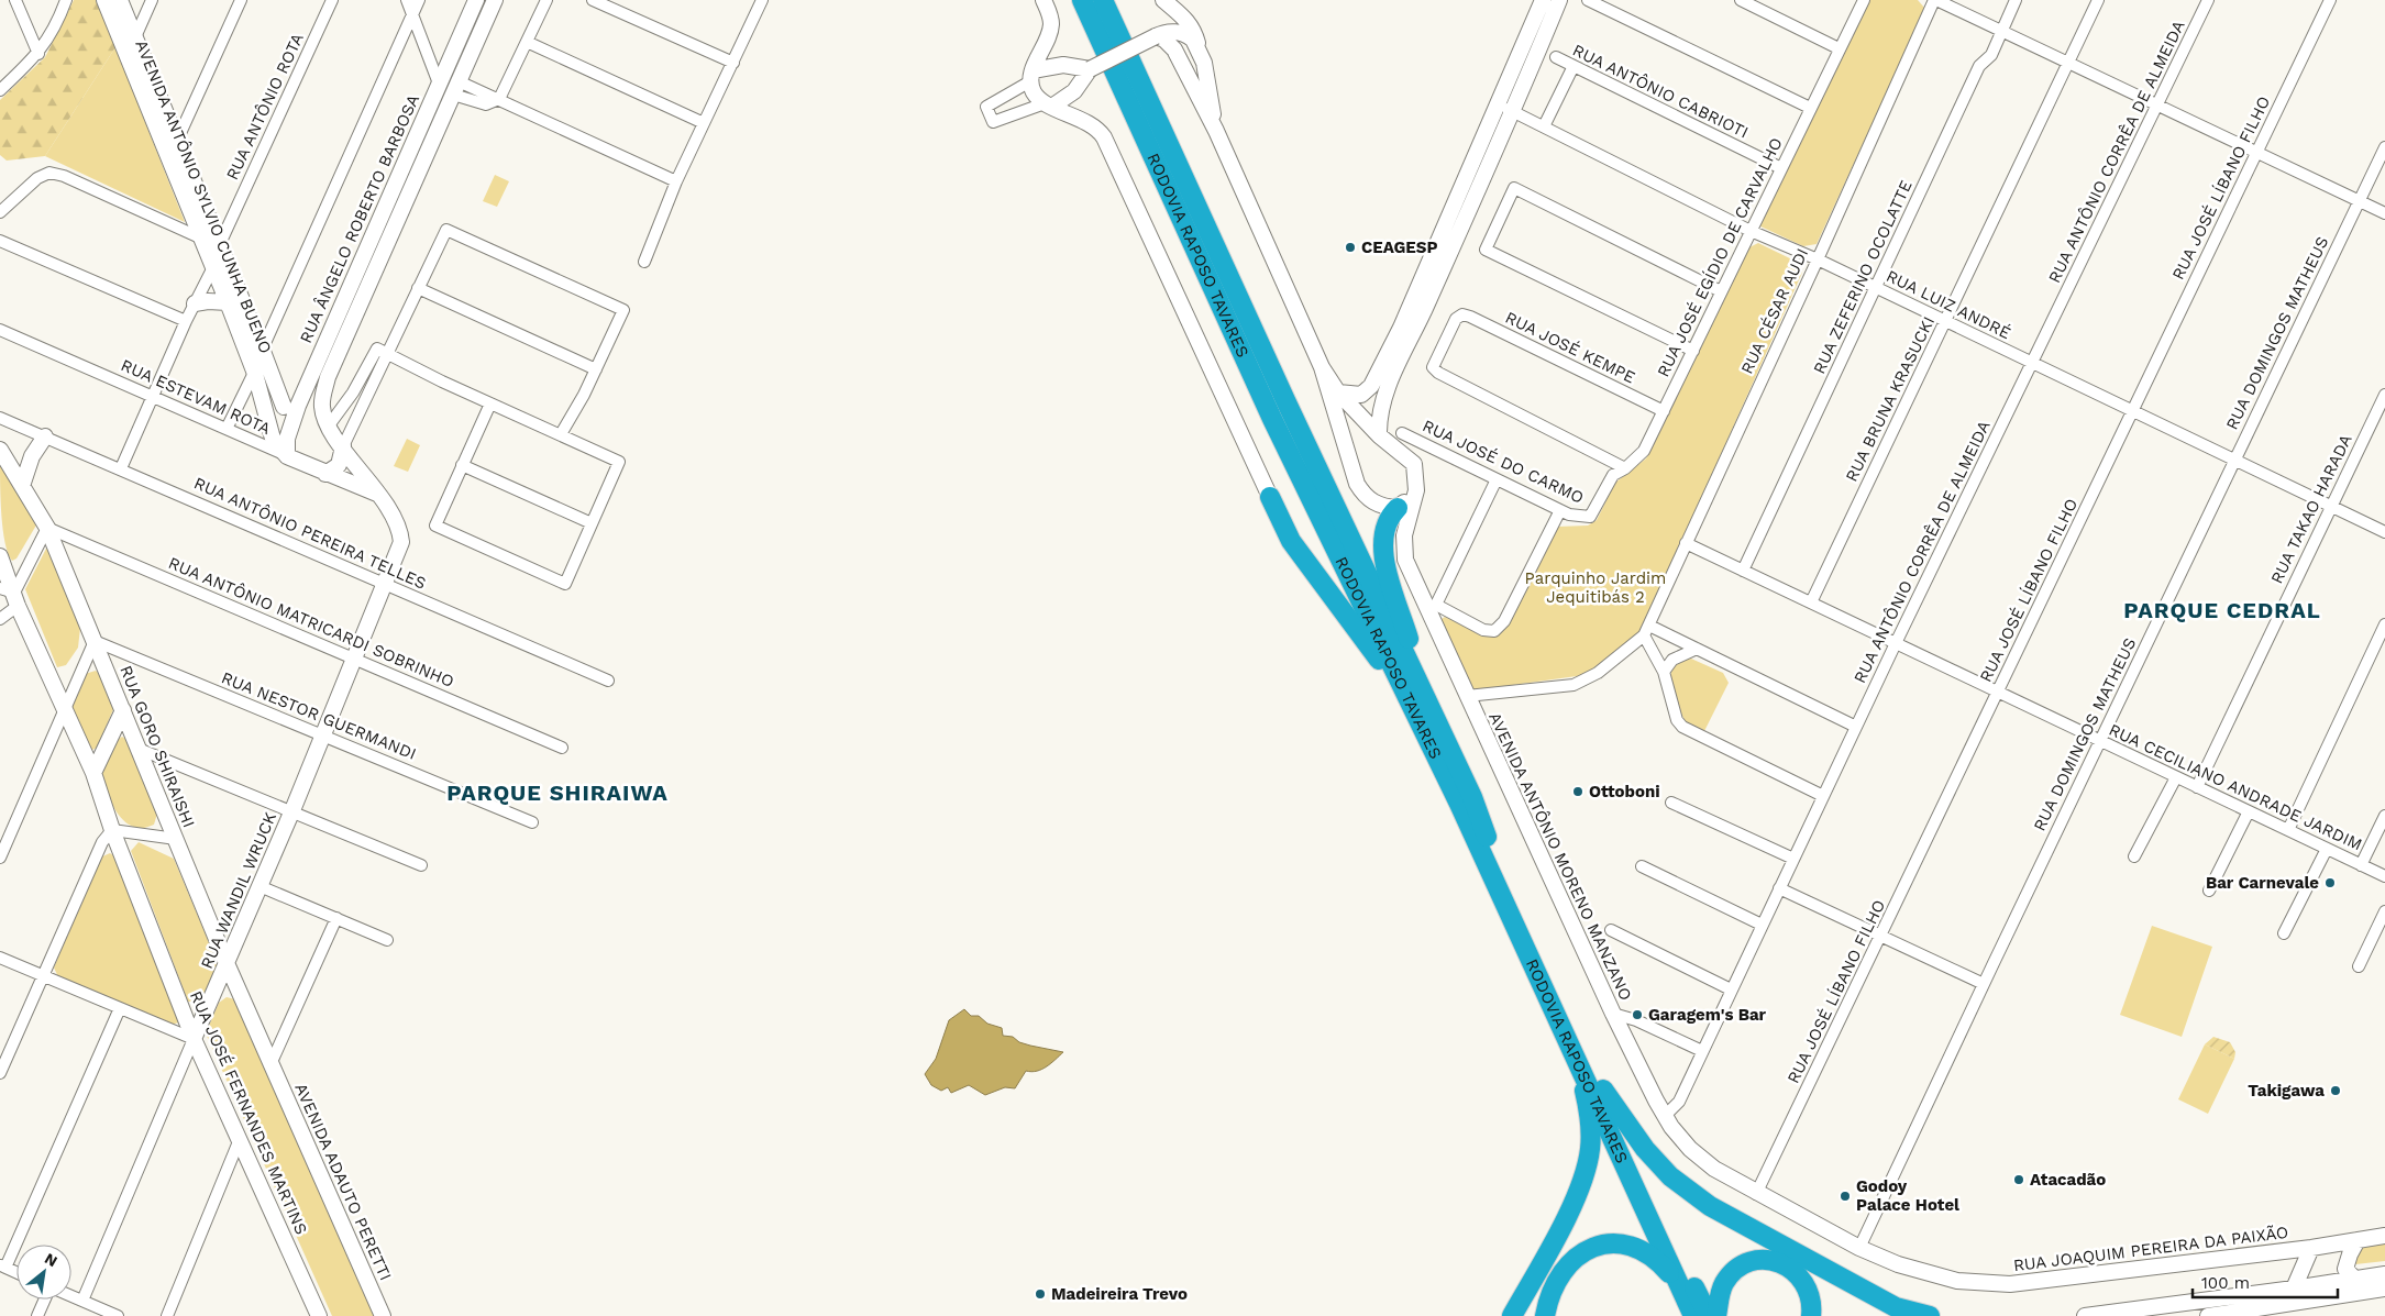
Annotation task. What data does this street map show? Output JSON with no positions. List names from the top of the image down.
{
  "streets": {
    "highway": ["RODOVIA RAPOSO TAVARES"],
    "street": [
      "RUA ANTÔNIO CABRIOTI",
      "RUA ANTÔNIO ROTA",
      "RUA ANTÔNIO CORRÊA DE ALMEIDA",
      "RUA JOSÉ LÍBANO FILHO",
      "AVENIDA ANTÔNIO SYLVIO CUNHA BUENO",
      "RUA ÂNGELO ROBERTO BARBOSA",
      "RUA JOSÉ EGÍDIO DE CARVALHO",
      "RUA ZEFERINO OCOLATTE",
      "RUA LUIZ ANDRÉ",
      "RUA CÉSAR AUDI",
      "RUA DOMINGOS MATHEUS",
      "RUA JOSÉ KEMPE",
      "RUA ESTEVAM ROTA",
      "RUA BRUNA KRASUCKI",
      "RUA JOSÉ DO CARMO",
      "RUA TAKAO HARADA",
      "RUA ANTÔNIO PEREIRA TELLES",
      "RUA ANTÔNIO MATRICARDI SOBRINHO",
      "RUA NESTOR GUERMANDI",
      "RUA GORO SHIRAISHI",
      "RUA CECILIANO ANDRADE JARDIM",
      "AVENIDA ANTÔNIO MORENO MANZANO",
      "RUA WANDIL WRUCK",
      "RUA JOSÉ FERNANDES MARTINS",
      "AVENIDA ADAUTO PERETTI",
      "RUA JOAQUIM PEREIRA DA PAIXÃO"
    ]
  },
  "crossings": [
    ["RUA ANTÔNIO CABRIOTI", "RUA JOSÉ EGÍDIO DE CARVALHO"],
    ["RUA ANTÔNIO ROTA", "AVENIDA ANTÔNIO SYLVIO CUNHA BUENO"],
    ["RUA ANTÔNIO ROTA", "RUA ESTEVAM ROTA"],
    ["RUA ANTÔNIO ROTA", "RUA ANTÔNIO PEREIRA TELLES"],
    ["RUA ANTÔNIO CORRÊA DE ALMEIDA", "RUA LUIZ ANDRÉ"],
    ["RUA ANTÔNIO CORRÊA DE ALMEIDA", "RUA CECILIANO ANDRADE JARDIM"],
    ["RUA ANTÔNIO CORRÊA DE ALMEIDA", "AVENIDA ANTÔNIO MORENO MANZANO"],
    ["RUA JOSÉ LÍBANO FILHO", "RUA LUIZ ANDRÉ"],
    ["RUA JOSÉ LÍBANO FILHO", "RUA CECILIANO ANDRADE JARDIM"],
    ["RUA JOSÉ LÍBANO FILHO", "AVENIDA ANTÔNIO MORENO MANZANO"],
    ["AVENIDA ANTÔNIO SYLVIO CUNHA BUENO", "RUA ÂNGELO ROBERTO BARBOSA"],
    ["AVENIDA ANTÔNIO SYLVIO CUNHA BUENO", "RUA ESTEVAM ROTA"],
    ["RUA ÂNGELO ROBERTO BARBOSA", "RUA ESTEVAM ROTA"],
    ["RUA JOSÉ EGÍDIO DE CARVALHO", "RUA LUIZ ANDRÉ"],
    ["RUA JOSÉ EGÍDIO DE CARVALHO", "RUA JOSÉ KEMPE"],
    ["RUA JOSÉ EGÍDIO DE CARVALHO", "RUA JOSÉ DO CARMO"],
    ["RUA ZEFERINO OCOLATTE", "RUA LUIZ ANDRÉ"],
    ["RUA ZEFERINO OCOLATTE", "RUA CECILIANO ANDRADE JARDIM"],
    ["RUA LUIZ ANDRÉ", "RUA CÉSAR AUDI"],
    ["RUA LUIZ ANDRÉ", "RUA DOMINGOS MATHEUS"],
    ["RUA LUIZ ANDRÉ", "RUA BRUNA KRASUCKI"],
    ["RUA LUIZ ANDRÉ", "RUA TAKAO HARADA"],
    ["RUA CÉSAR AUDI", "RUA CECILIANO ANDRADE JARDIM"],
    ["RUA DOMINGOS MATHEUS", "RUA CECILIANO ANDRADE JARDIM"],
    ["RUA DOMINGOS MATHEUS", "AVENIDA ANTÔNIO MORENO MANZANO"],
    ["RUA DOMINGOS MATHEUS", "RUA JOAQUIM PEREIRA DA PAIXÃO"],
    ["RUA ESTEVAM ROTA", "RUA WANDIL WRUCK"],
    ["RUA BRUNA KRASUCKI", "RUA CECILIANO ANDRADE JARDIM"],
    ["RUA TAKAO HARADA", "RUA CECILIANO ANDRADE JARDIM"],
    ["RUA ANTÔNIO PEREIRA TELLES", "RUA WANDIL WRUCK"],
    ["RUA ANTÔNIO MATRICARDI SOBRINHO", "RUA GORO SHIRAISHI"],
    ["RUA ANTÔNIO MATRICARDI SOBRINHO", "RUA WANDIL WRUCK"],
    ["RUA NESTOR GUERMANDI", "RUA GORO SHIRAISHI"],
    ["RUA NESTOR GUERMANDI", "RUA WANDIL WRUCK"],
    ["RUA GORO SHIRAISHI", "RUA WANDIL WRUCK"],
    ["RUA GORO SHIRAISHI", "AVENIDA ADAUTO PERETTI"],
    ["AVENIDA ANTÔNIO MORENO MANZANO", "RUA JOAQUIM PEREIRA DA PAIXÃO"],
    ["RUA WANDIL WRUCK", "RUA JOSÉ FERNANDES MARTINS"]
  ],
  "districts": ["PARQUE CEDRAL", "PARQUE SHIRAIWA"],
  "parks": ["Parquinho Jardim Jequitibás 2"],
  "places": [
    "CEAGESP",
    "Ottoboni",
    "Bar Carnevale",
    "Garagem's Bar",
    "Takigawa",
    "Atacadão",
    "Godoy Palace Hotel",
    "Madeireira Trevo"
  ],
  "scale_bar": "100 m",
  "north": "top right"
}
